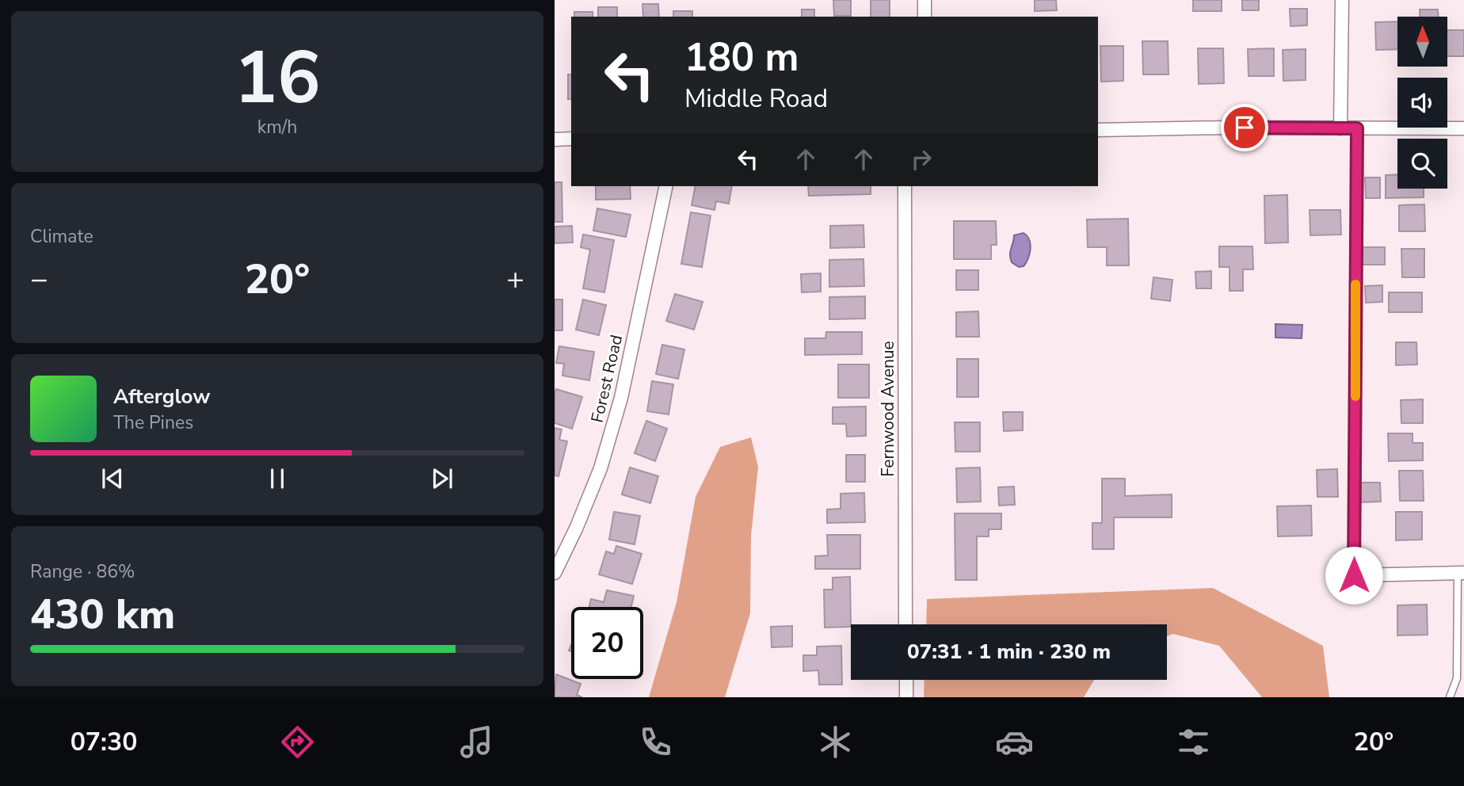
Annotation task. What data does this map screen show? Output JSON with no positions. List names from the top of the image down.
{
  "streets": {
    "street": ["Forest Road", "Fernwood Avenue"]
  },
  "north": "top",
  "page": {
    "tile": [
      ["16", "km/h"],
      "Climate",
      ["Range · 86%", "430 km"]
    ],
    "turn": ["180 m", "Middle Road"],
    "heat": ["−", "20°", "+"],
    "song": ["Afterglow", "The Pines"],
    "limit": "20",
    "trip": "07:31 · 1 min · 230 m",
    "tabs": ["07:30", "20°"]
  }
}
